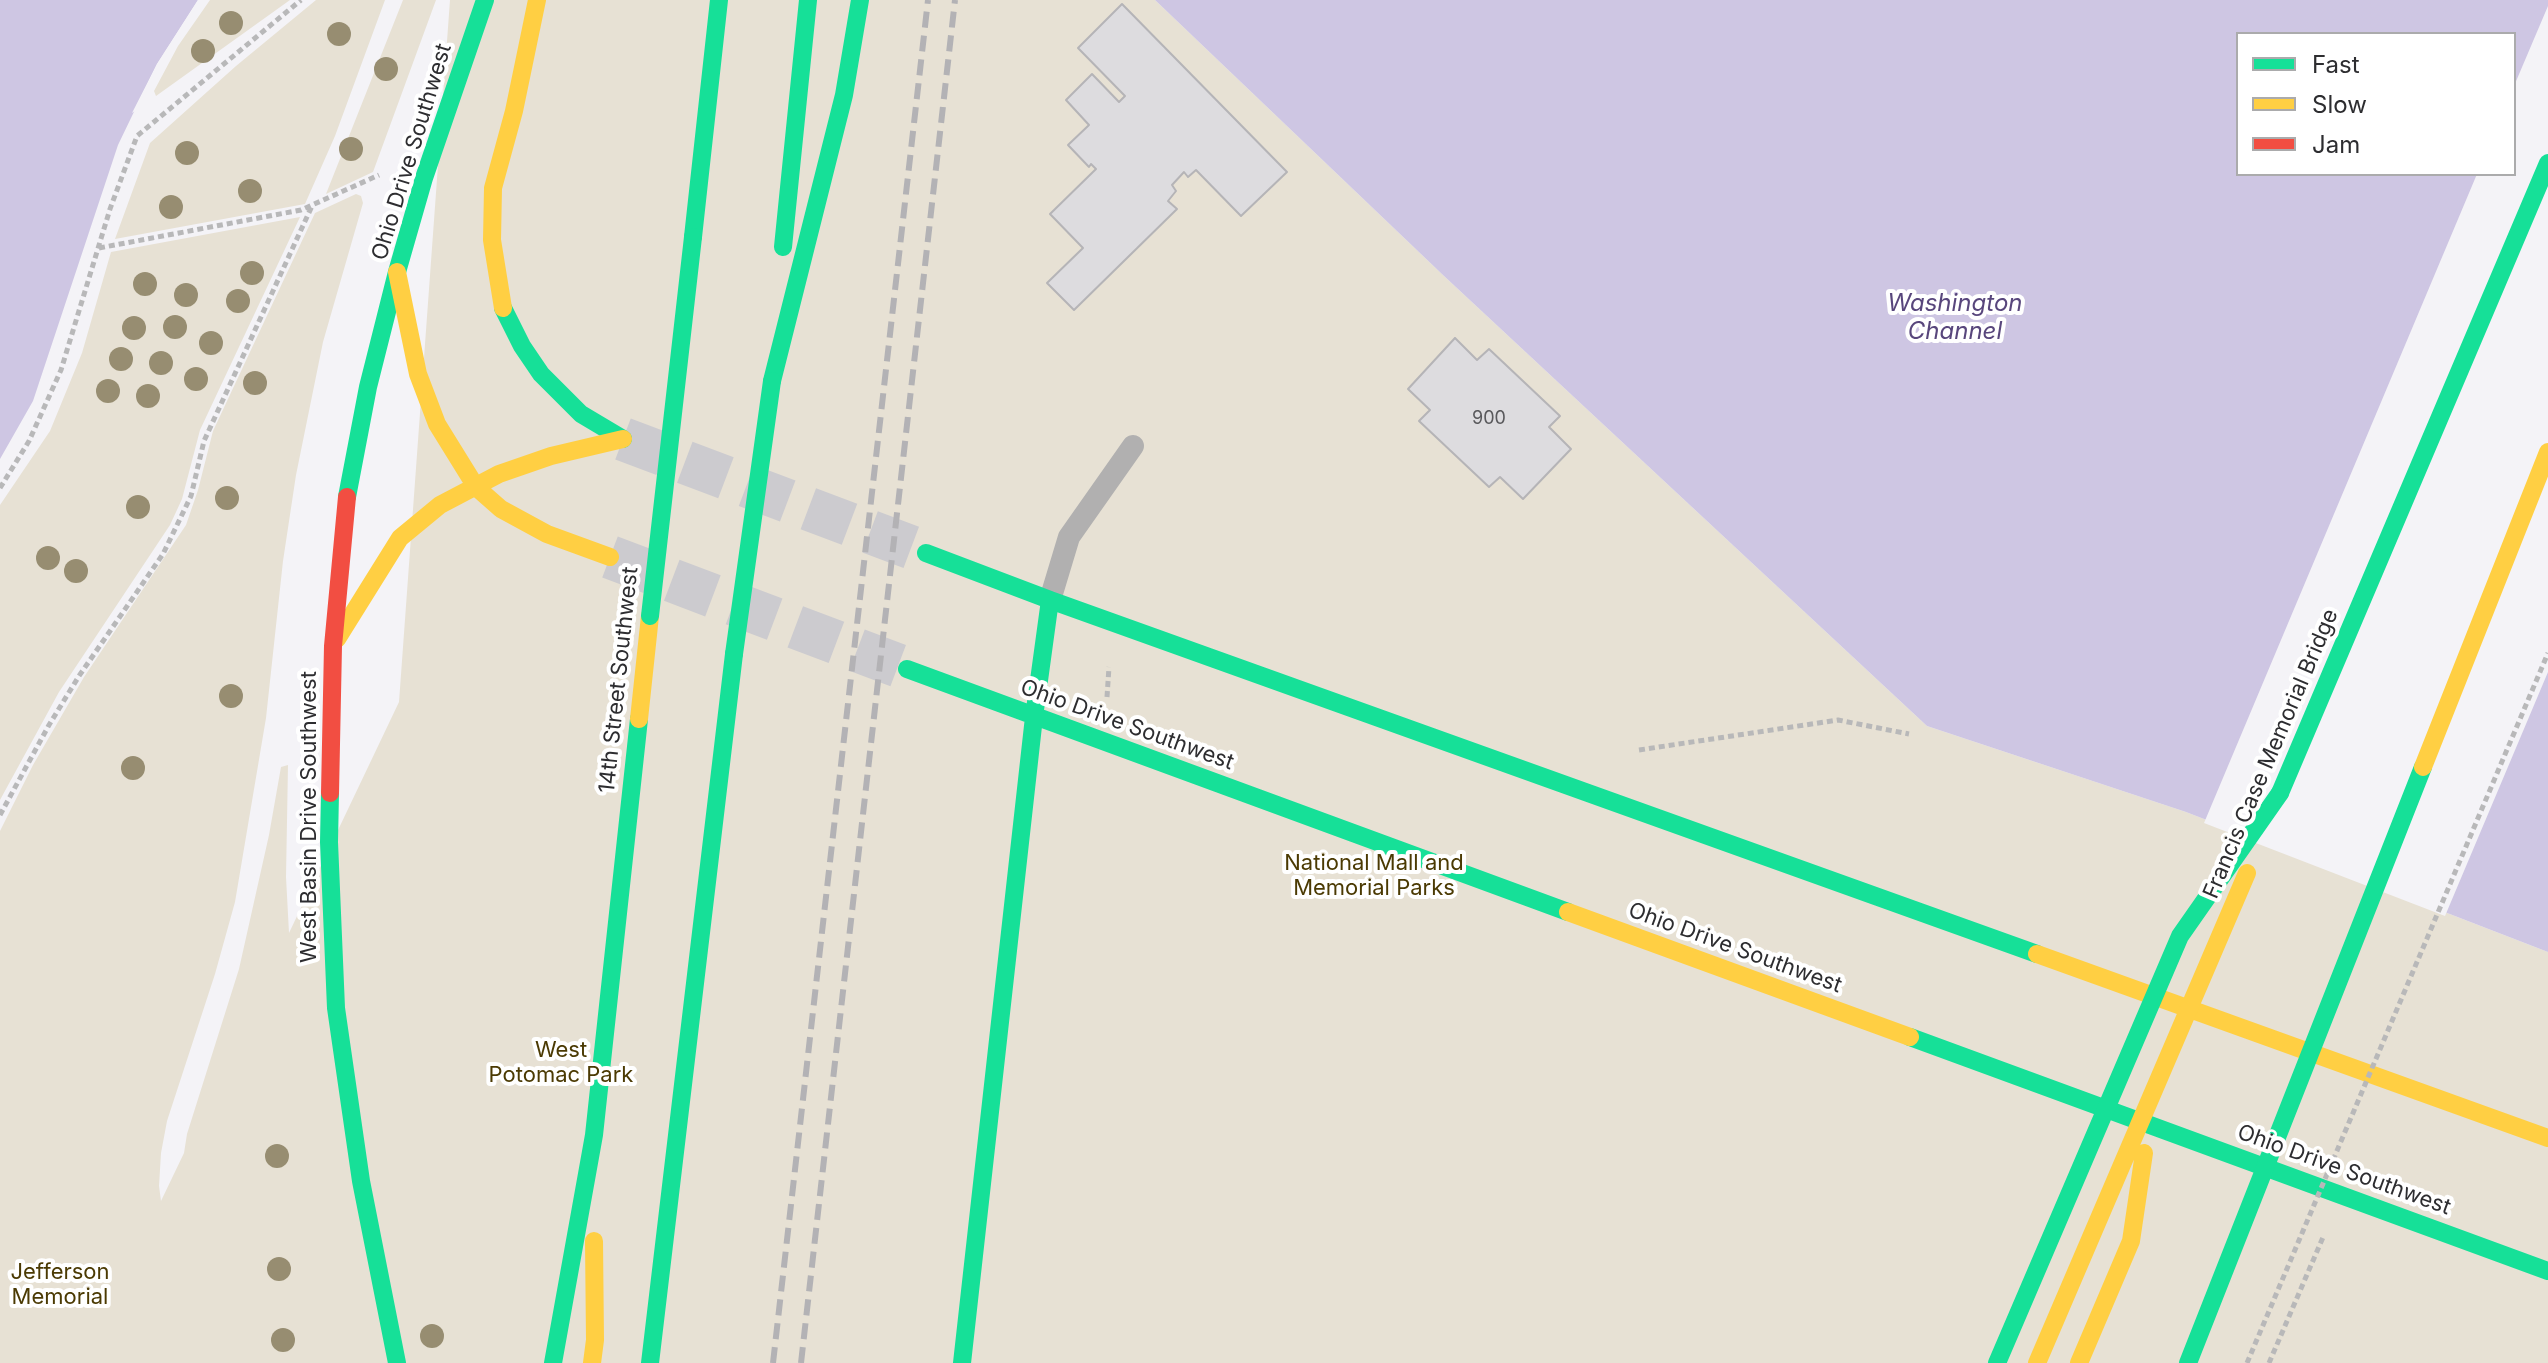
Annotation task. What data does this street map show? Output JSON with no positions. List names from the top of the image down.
{
  "streets": {
    "main road": [
      "Ohio Drive Southwest",
      "14th Street Southwest",
      "Francis Case Memorial Bridge",
      "West Basin Drive Southwest"
    ]
  },
  "crossings": [
    ["Ohio Drive Southwest", "West Basin Drive Southwest"]
  ],
  "water": ["Washington Channel"],
  "parks": ["National Mall and Memorial Parks", "West Potomac Park", "Jefferson Memorial"],
  "house_numbers": ["900"],
  "legend": ["Fast", "Slow", "Jam"]
}
